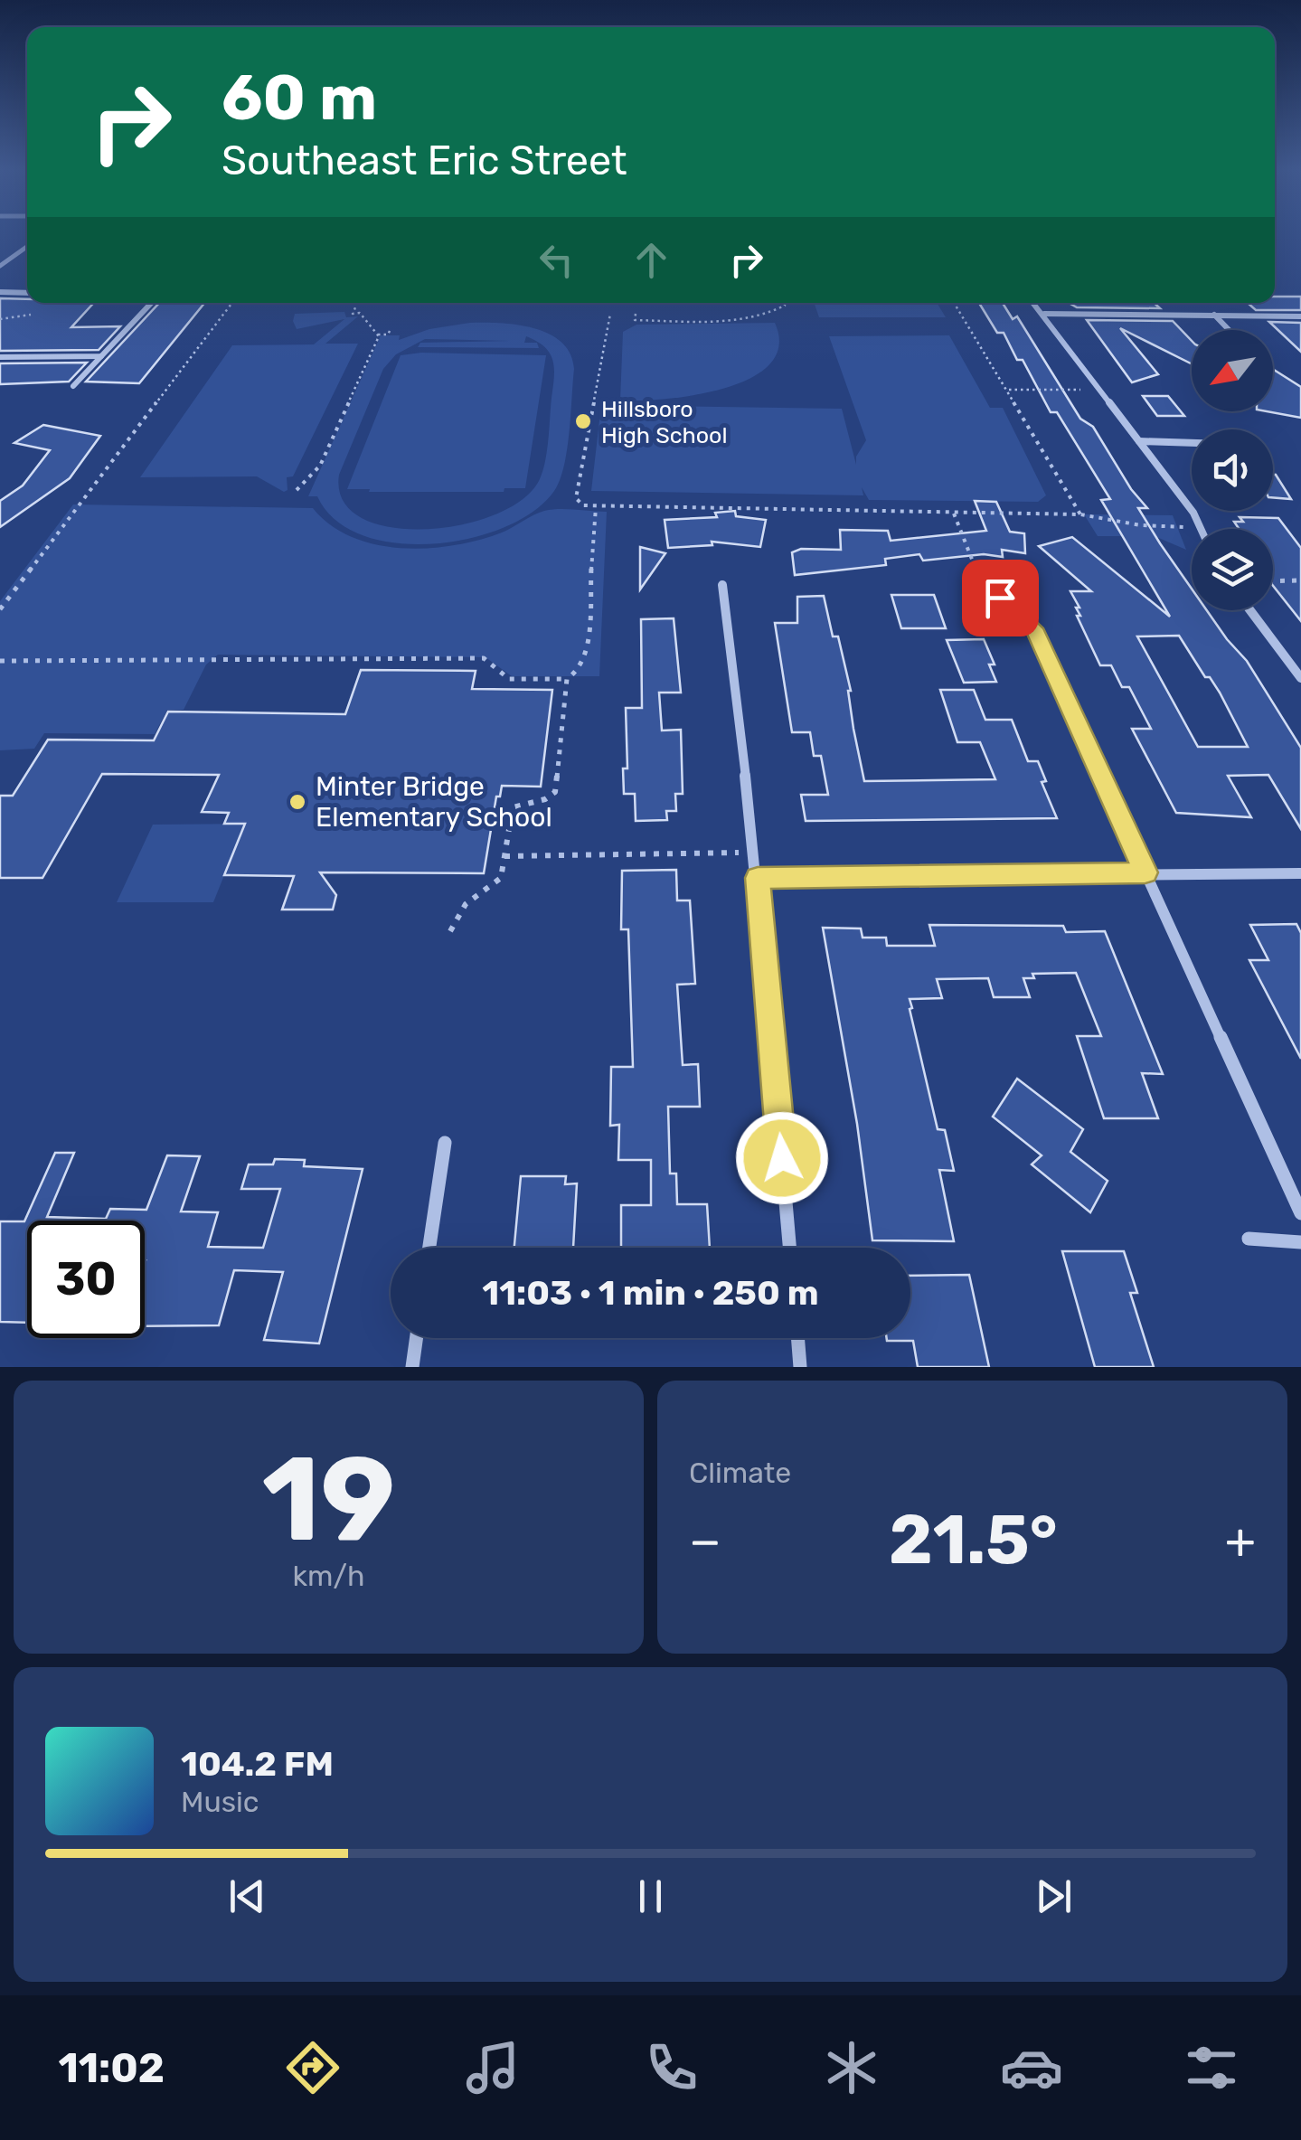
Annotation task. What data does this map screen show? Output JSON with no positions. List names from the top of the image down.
{
  "places": ["Hillsboro High School", "Minter Bridge Elementary School"],
  "north": "bottom left",
  "page": {
    "turn": ["60 m", "Southeast Eric Street"],
    "limit": "30",
    "trip": "11:03 · 1 min · 250 m",
    "tile": [
      ["19", "km/h"],
      "Climate"
    ],
    "heat": ["−", "21.5°", "+"],
    "song": ["104.2 FM", "Music"],
    "tabs": "11:02"
  }
}
